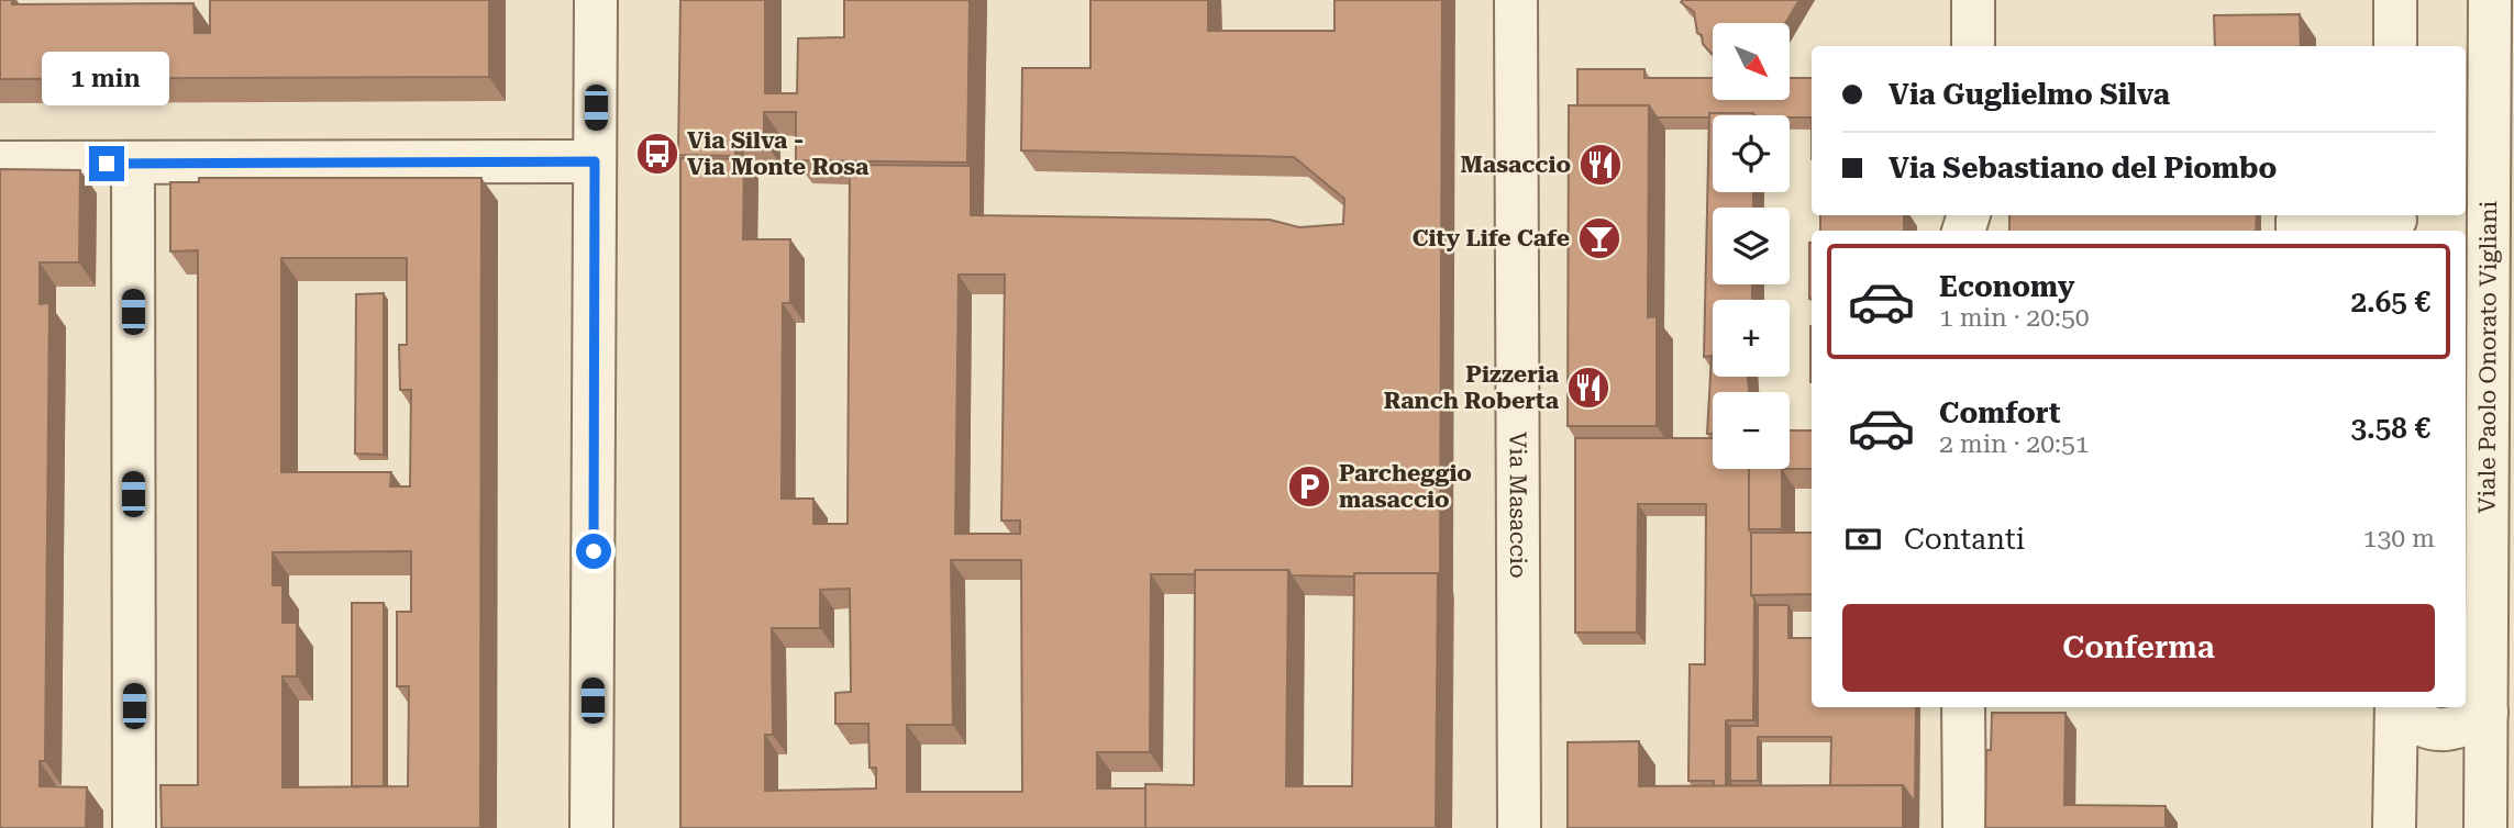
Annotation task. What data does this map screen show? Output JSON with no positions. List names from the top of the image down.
{
  "streets": {
    "street": ["Viale Paolo Onorato Vigliani", "Via Masaccio"]
  },
  "places": {
    "bus stop": ["Via Silva - Via Monte Rosa"],
    "restaurant": ["Masaccio", "Pizzeria Ranch Roberta"],
    "bar": ["City Life Cafe"],
    "parking": ["Parcheggio masaccio"]
  },
  "north": "bottom right",
  "page": {
    "map_buttons": ["+", "−"],
    "banner": ["Via Guglielmo Silva", "Via Sebastiano del Piombo"],
    "bubble": "1 min",
    "list": [
      {
        "name": "Economy",
        "note": "1 min · 20:50",
        "value": "2.65 €"
      },
      {
        "name": "Comfort",
        "note": "2 min · 20:51",
        "value": "3.58 €"
      }
    ],
    "pay": ["Contanti", "130 m"],
    "buttons": "Conferma"
  }
}
